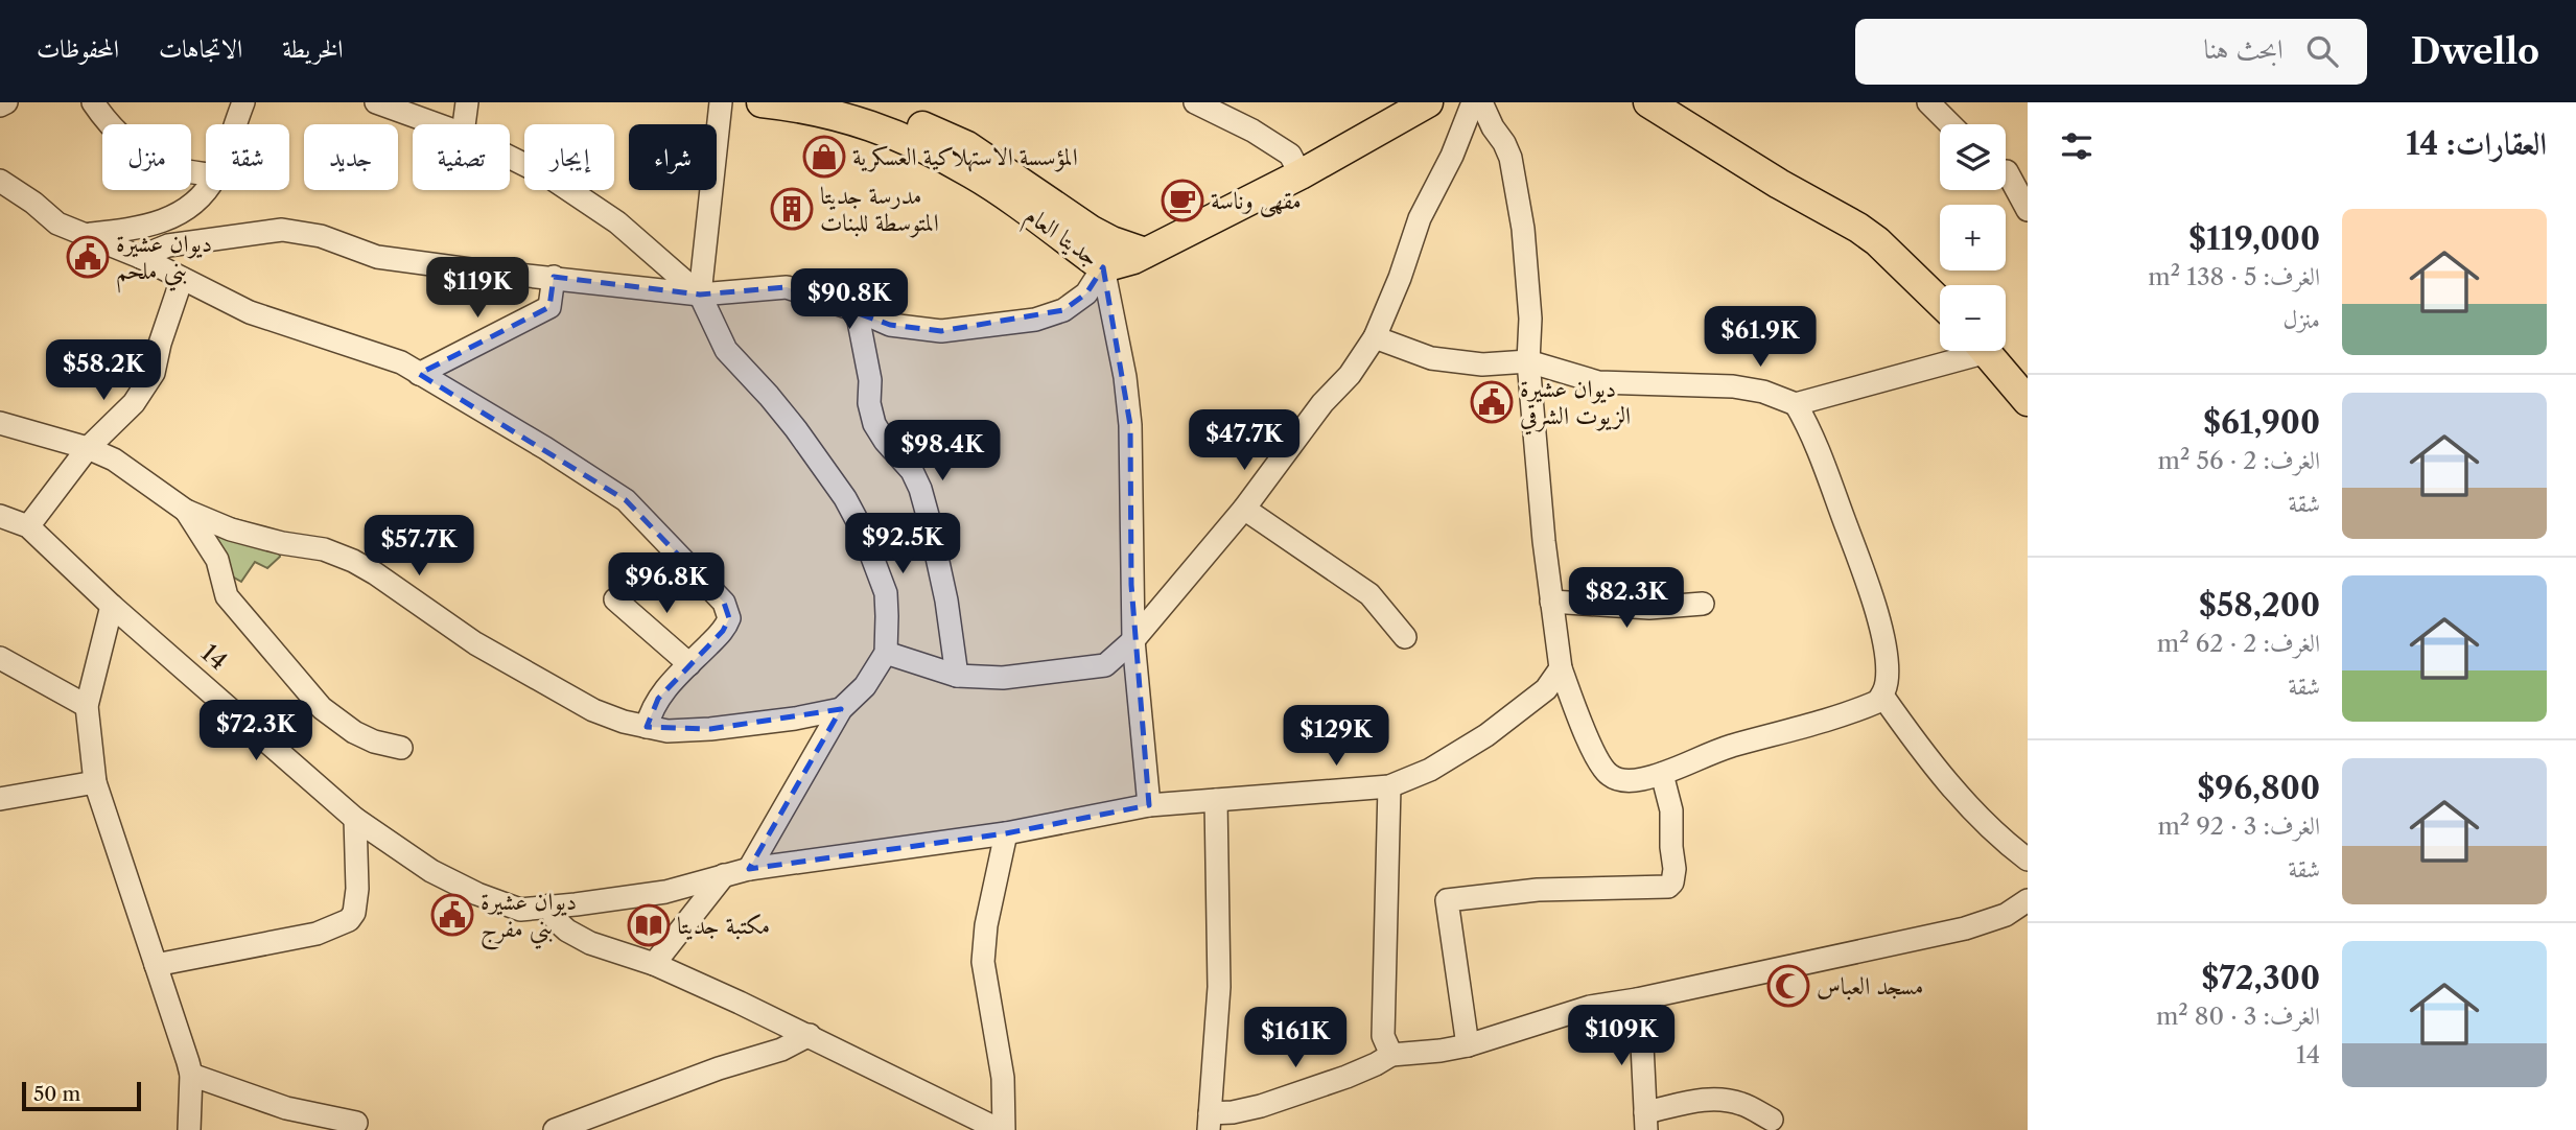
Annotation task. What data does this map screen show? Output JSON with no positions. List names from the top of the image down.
{
  "streets": {
    "main road": ["جديتا العام"],
    "street": ["14"]
  },
  "places": {
    "shop": ["المؤسسة الاستهلاكية العسكرية"],
    "cafe": ["مقهى وناسة"],
    "building": ["مدرسة جديتا المتوسطة للبنات"],
    "public building": ["ديوان عشيرة بني ملحم", "ديوان عشيرة الزيوت الشرقي", "ديوان عشيرة بني مفرج"],
    "library": ["مكتبة جديتا"],
    "mosque": ["مسجد العباس"]
  },
  "scale_bar": "50 m",
  "page": {
    "header": "Dwello",
    "search": "ابحث هنا",
    "nav": ["الخريطة", "الاتجاهات", "المحفوظات"],
    "heading": "العقارات: 14",
    "map_buttons": ["+", "−"],
    "chip": [
      "شراء",
      "إيجار",
      "تصفية",
      "جديد",
      "شقة",
      "منزل"
    ],
    "list": [
      {
        "name": "$119,000",
        "note": "الغرف: 5 · 138 m² · منزل"
      },
      {
        "name": "$61,900",
        "note": "الغرف: 2 · 56 m² · شقة"
      },
      {
        "name": "$58,200",
        "note": "الغرف: 2 · 62 m² · شقة"
      },
      {
        "name": "$96,800",
        "note": "الغرف: 3 · 92 m² · شقة"
      },
      {
        "name": "$72,300",
        "note": "الغرف: 3 · 80 m² · 14"
      }
    ],
    "price": [
      "$119K",
      "$90.8K",
      "$61.9K",
      "$58.2K",
      "$47.7K",
      "$98.4K",
      "$92.5K",
      "$57.7K",
      "$96.8K",
      "$82.3K",
      "$72.3K",
      "$129K",
      "$109K",
      "$161K"
    ],
    "scale": "50 m"
  }
}
